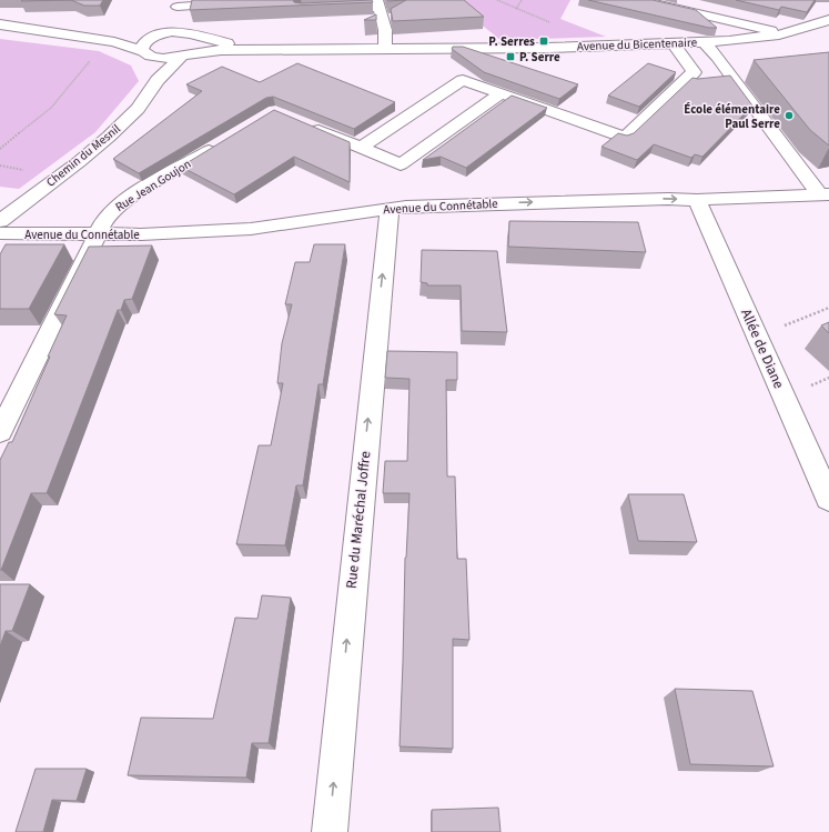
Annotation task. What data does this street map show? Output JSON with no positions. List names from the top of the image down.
{
  "streets": {
    "street": [
      "Avenue du Bicentenaire",
      "Chemin du Mesnil",
      "Rue Jean Goujon",
      "Avenue du Connétable",
      "Allée de Diane",
      "Rue du Maréchal Joffre"
    ]
  },
  "crossings": [
    ["Avenue du Bicentenaire", "Chemin du Mesnil"],
    ["Rue Jean Goujon", "Avenue du Connétable"],
    ["Avenue du Connétable", "Allée de Diane"],
    ["Avenue du Connétable", "Rue du Maréchal Joffre"]
  ],
  "one_way": ["Avenue du Connétable", "Rue du Maréchal Joffre"],
  "places": {
    "transit": ["P. Serres", "P. Serre"],
    "other": ["École élémentaire Paul Serre"]
  }
}
